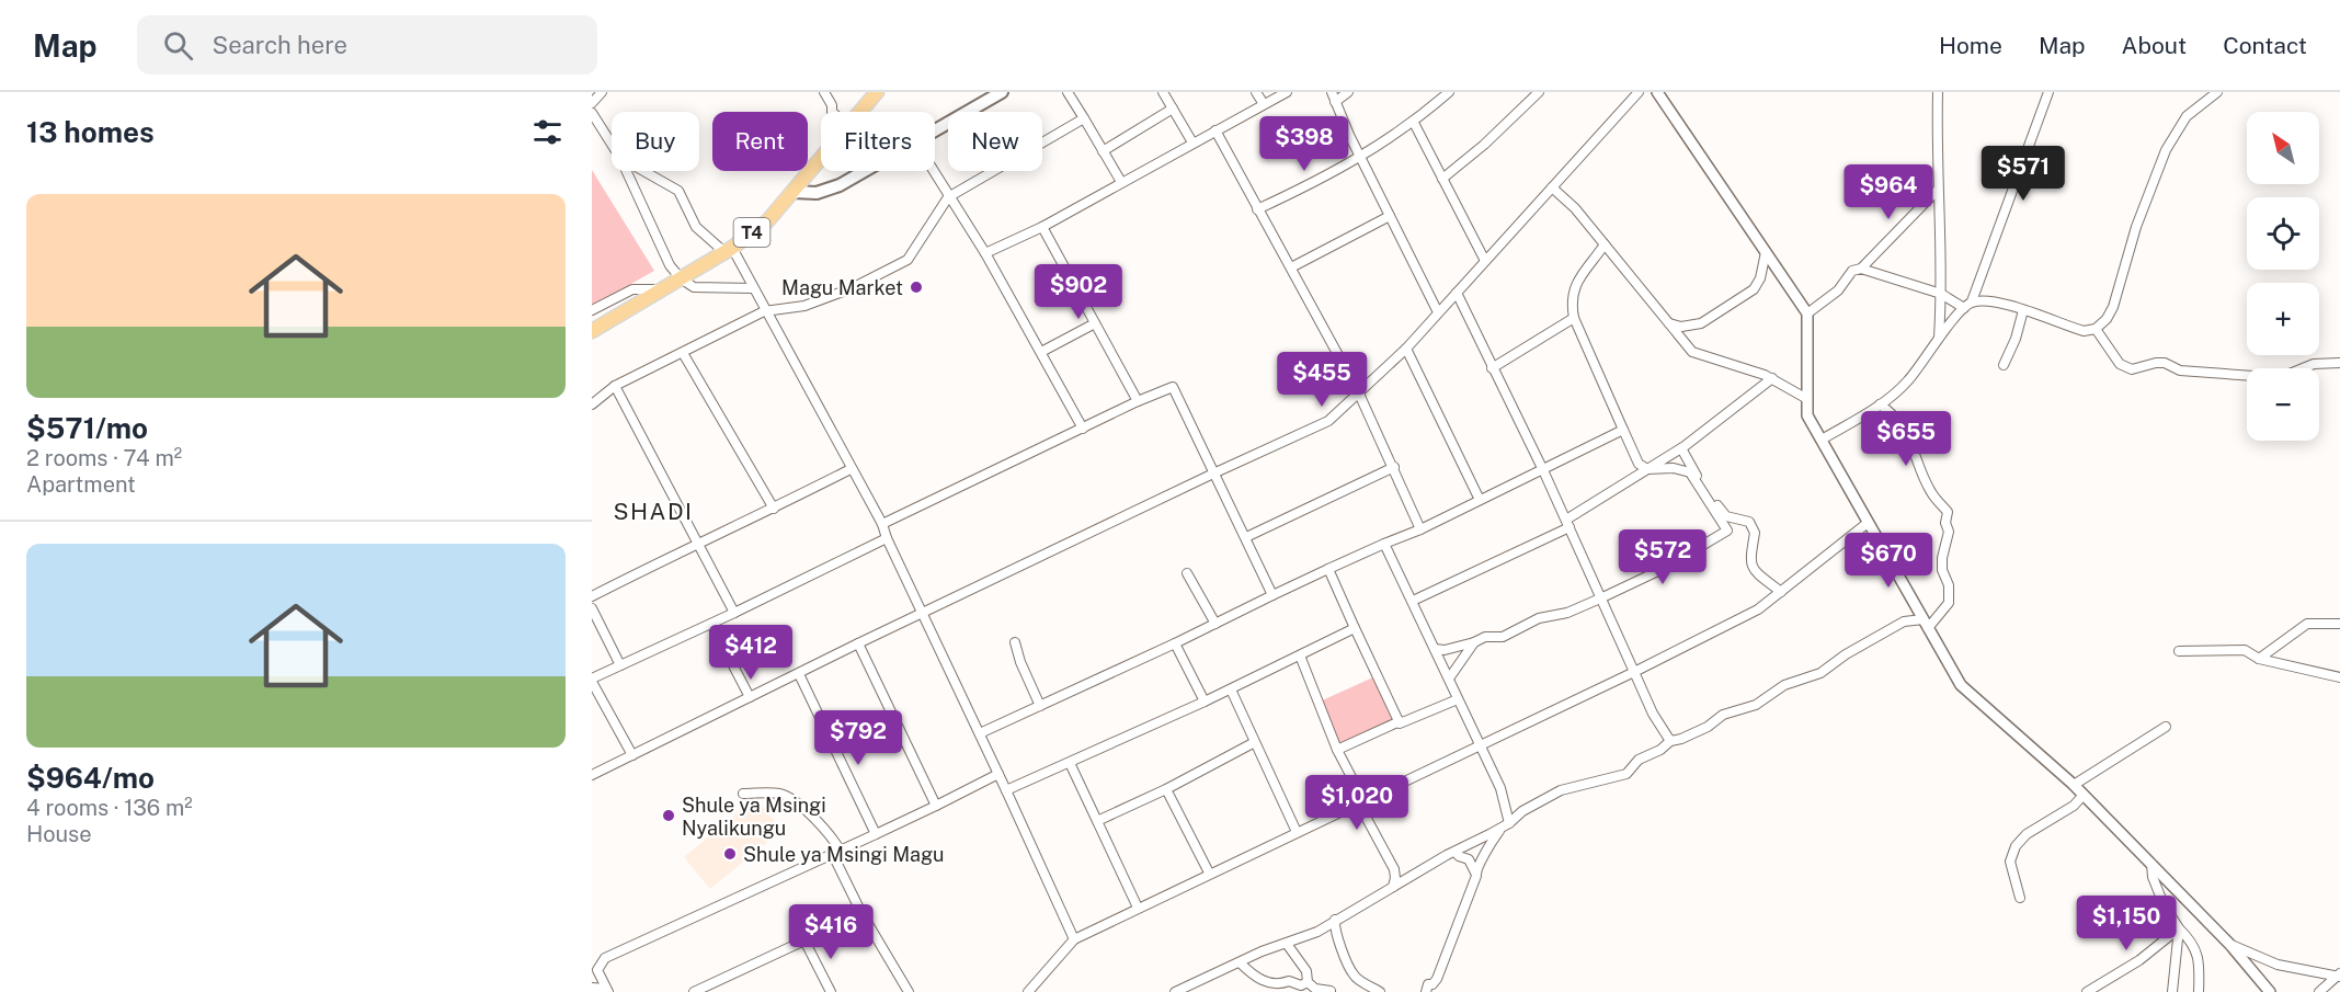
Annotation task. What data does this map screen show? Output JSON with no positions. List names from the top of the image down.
{
  "streets": {
    "highway": ["T4"]
  },
  "districts": ["SHADI"],
  "places": ["Magu Market", "Shule ya Msingi Nyalikungu", "Shule ya Msingi Magu"],
  "north": "top left",
  "page": {
    "header": "Map",
    "search": "Search here",
    "nav": [
      "Home",
      "Map",
      "About",
      "Contact"
    ],
    "heading": "13 homes",
    "map_buttons": ["+", "−"],
    "chip": [
      "Buy",
      "Rent",
      "Filters",
      "New"
    ],
    "price": [
      "$398",
      "$571",
      "$964",
      "$902",
      "$455",
      "$655",
      "$572",
      "$670",
      "$412",
      "$792",
      "$1,020",
      "$1,150",
      "$416"
    ],
    "list": [
      {
        "name": "$571/mo",
        "note": "2 rooms · 74 m² · Apartment"
      },
      {
        "name": "$964/mo",
        "note": "4 rooms · 136 m² · House"
      }
    ]
  }
}
